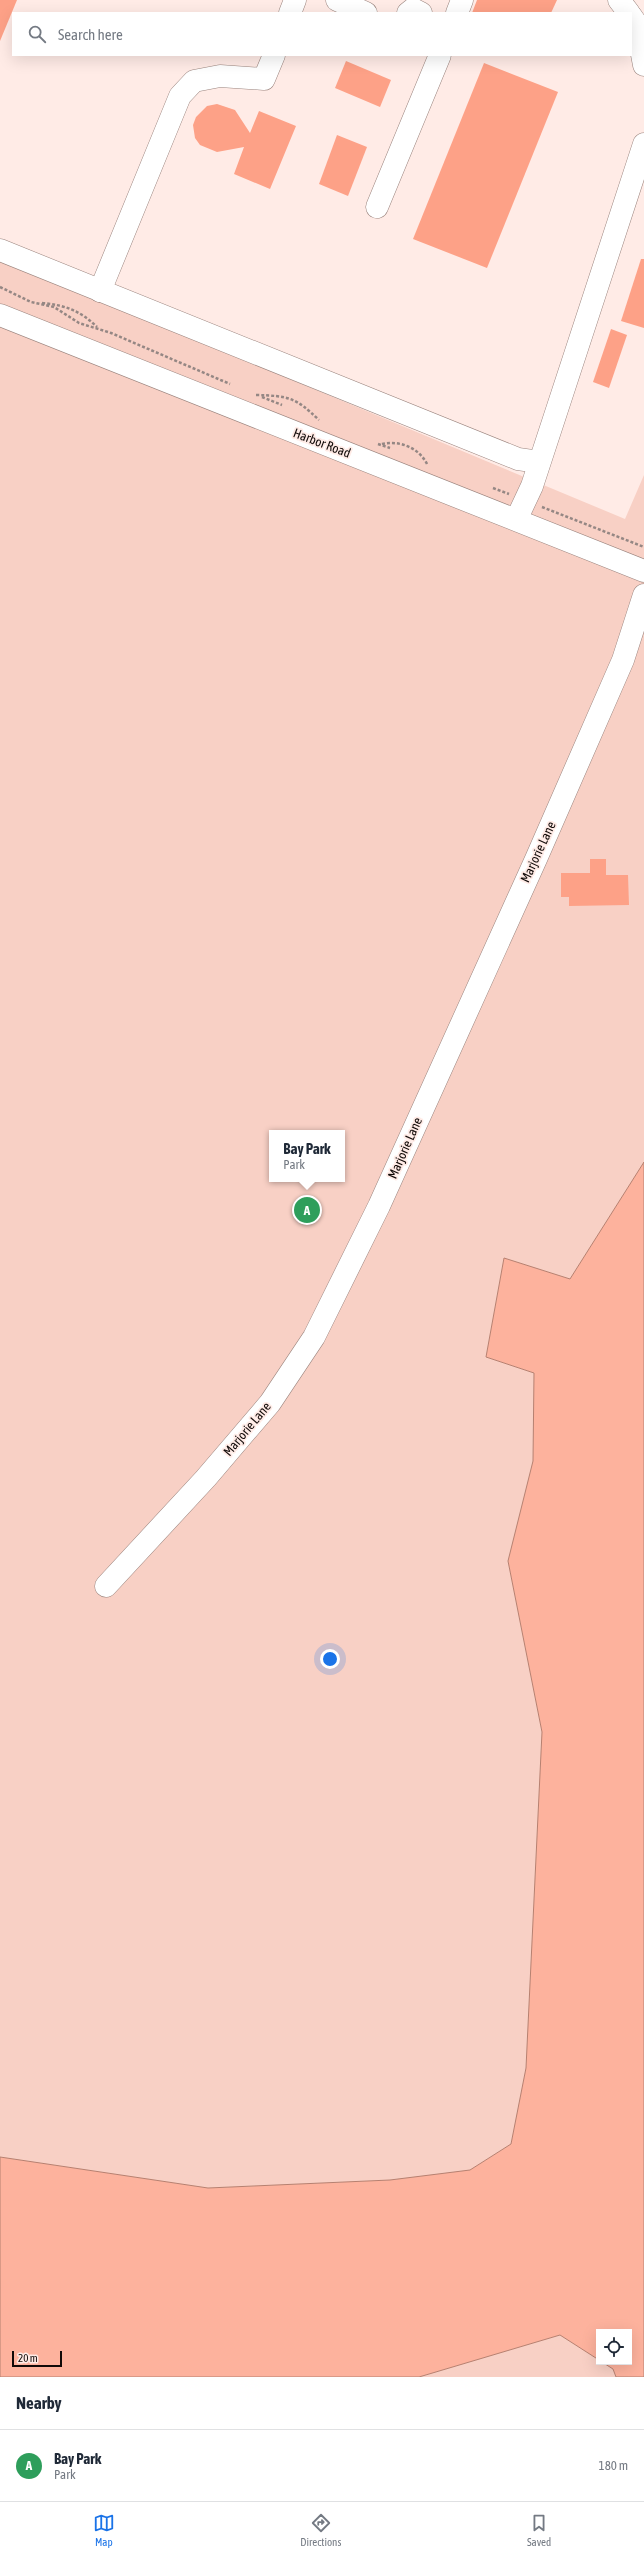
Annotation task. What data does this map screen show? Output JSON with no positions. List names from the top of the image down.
{
  "streets": {
    "street": ["Harbor Road", "Marjorie Lane"]
  },
  "scale_bar": "20 m",
  "page": {
    "search": "Search here",
    "popup": ["Bay Park", "Park"],
    "pins": "A",
    "scale": "20 m",
    "heading": "Nearby",
    "list": [
      {
        "mark": "A",
        "name": "Bay Park",
        "note": "Park",
        "value": "180 m"
      }
    ],
    "nav": ["Map", "Directions", "Saved"]
  }
}
